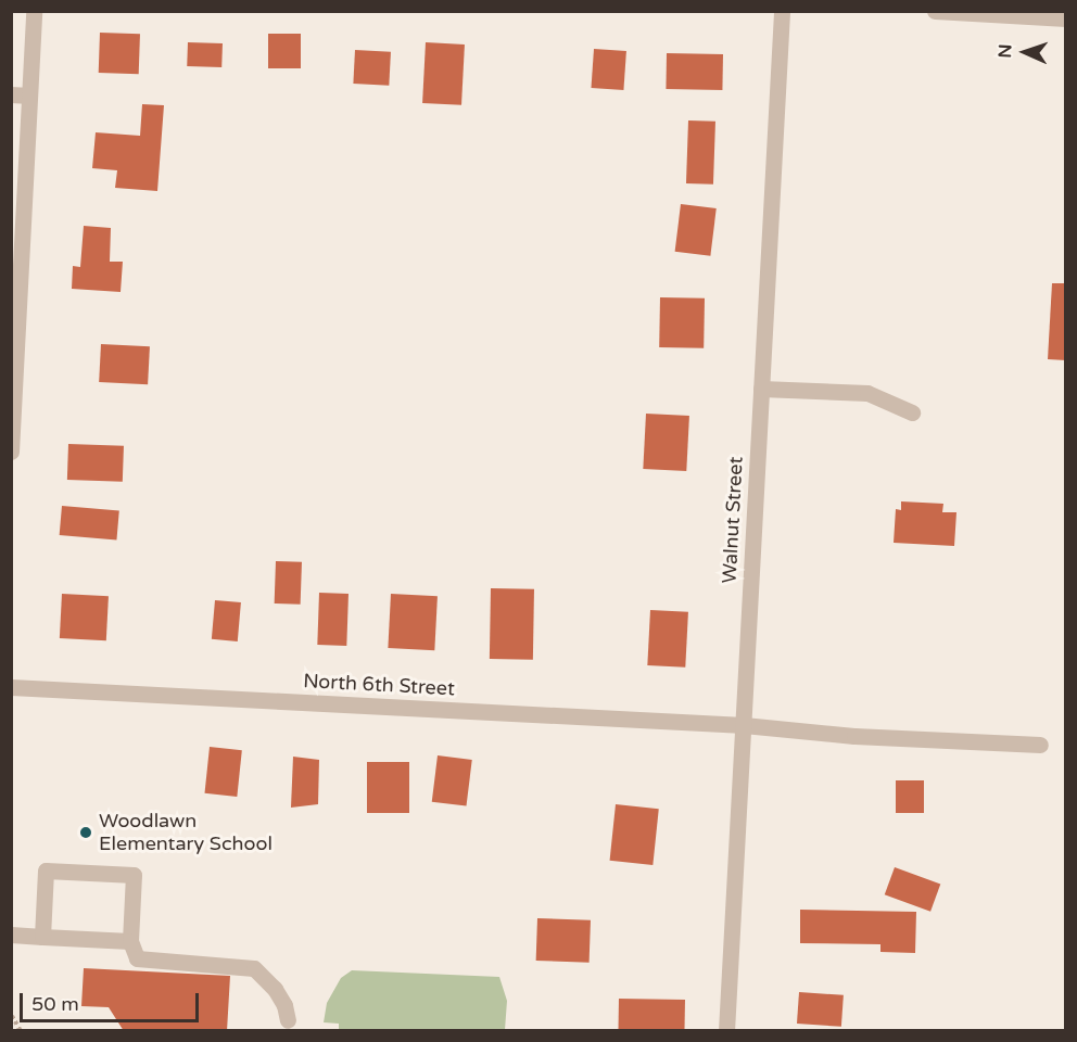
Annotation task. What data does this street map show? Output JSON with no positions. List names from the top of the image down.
{
  "streets": {
    "street": ["Walnut Street", "North 6th Street"]
  },
  "crossings": [
    ["Walnut Street", "North 6th Street"]
  ],
  "places": ["Woodlawn Elementary School"],
  "scale_bar": "50 m",
  "north": "left"
}
